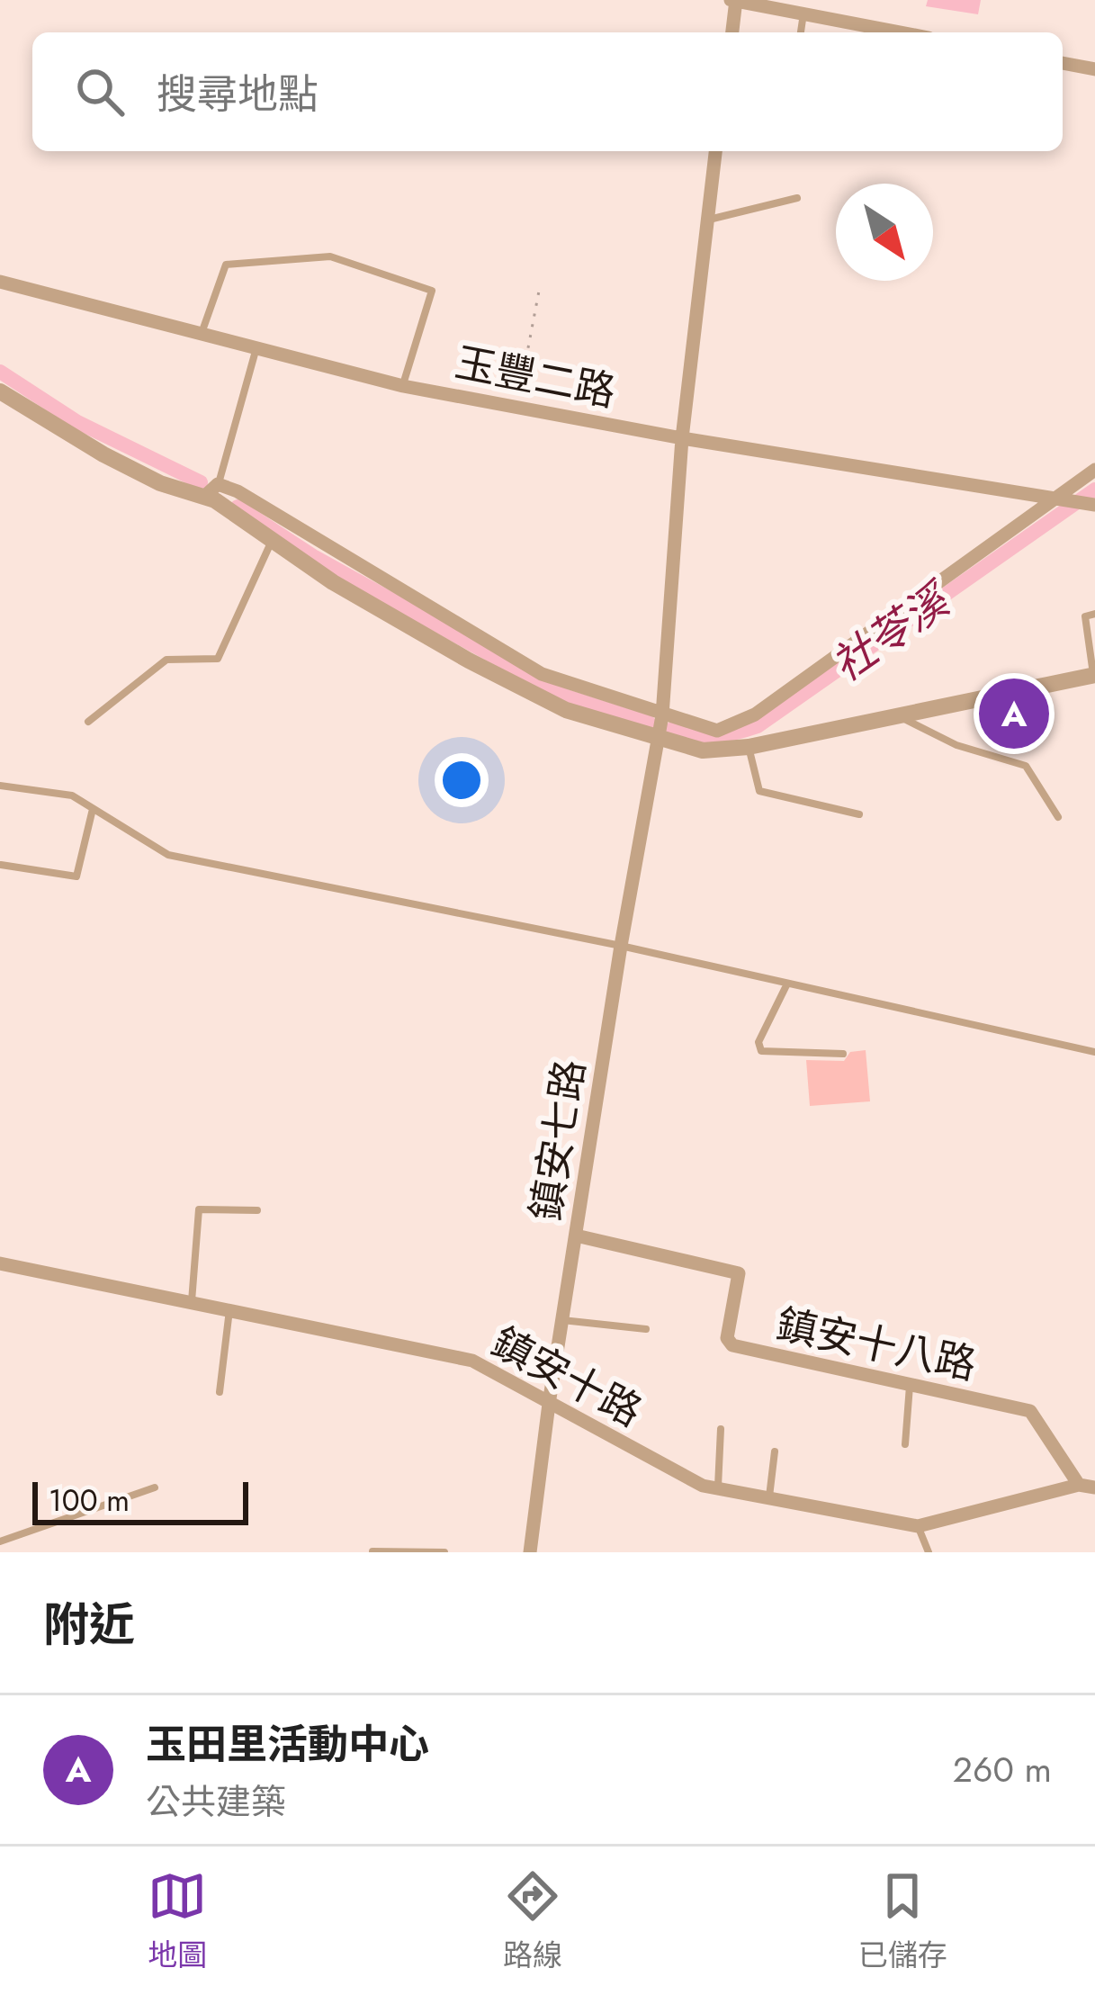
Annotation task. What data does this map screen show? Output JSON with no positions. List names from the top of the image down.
{
  "streets": {
    "street": [
      "玉豐二路",
      "鎮安七路",
      "鎮安十八路",
      "鎮安十路"
    ]
  },
  "crossings": [
    ["玉豐二路", "鎮安七路"],
    ["鎮安七路", "鎮安十八路"],
    ["鎮安七路", "鎮安十路"],
    ["鎮安十八路", "鎮安十路"]
  ],
  "water": ["社苓溪"],
  "scale_bar": "100 m",
  "north": "bottom right",
  "page": {
    "search": "搜尋地點",
    "pins": "A",
    "scale": "100 m",
    "heading": "附近",
    "list": [
      {
        "mark": "A",
        "name": "玉田里活動中心",
        "note": "公共建築",
        "value": "260 m"
      }
    ],
    "nav": ["地圖", "路線", "已儲存"]
  }
}
